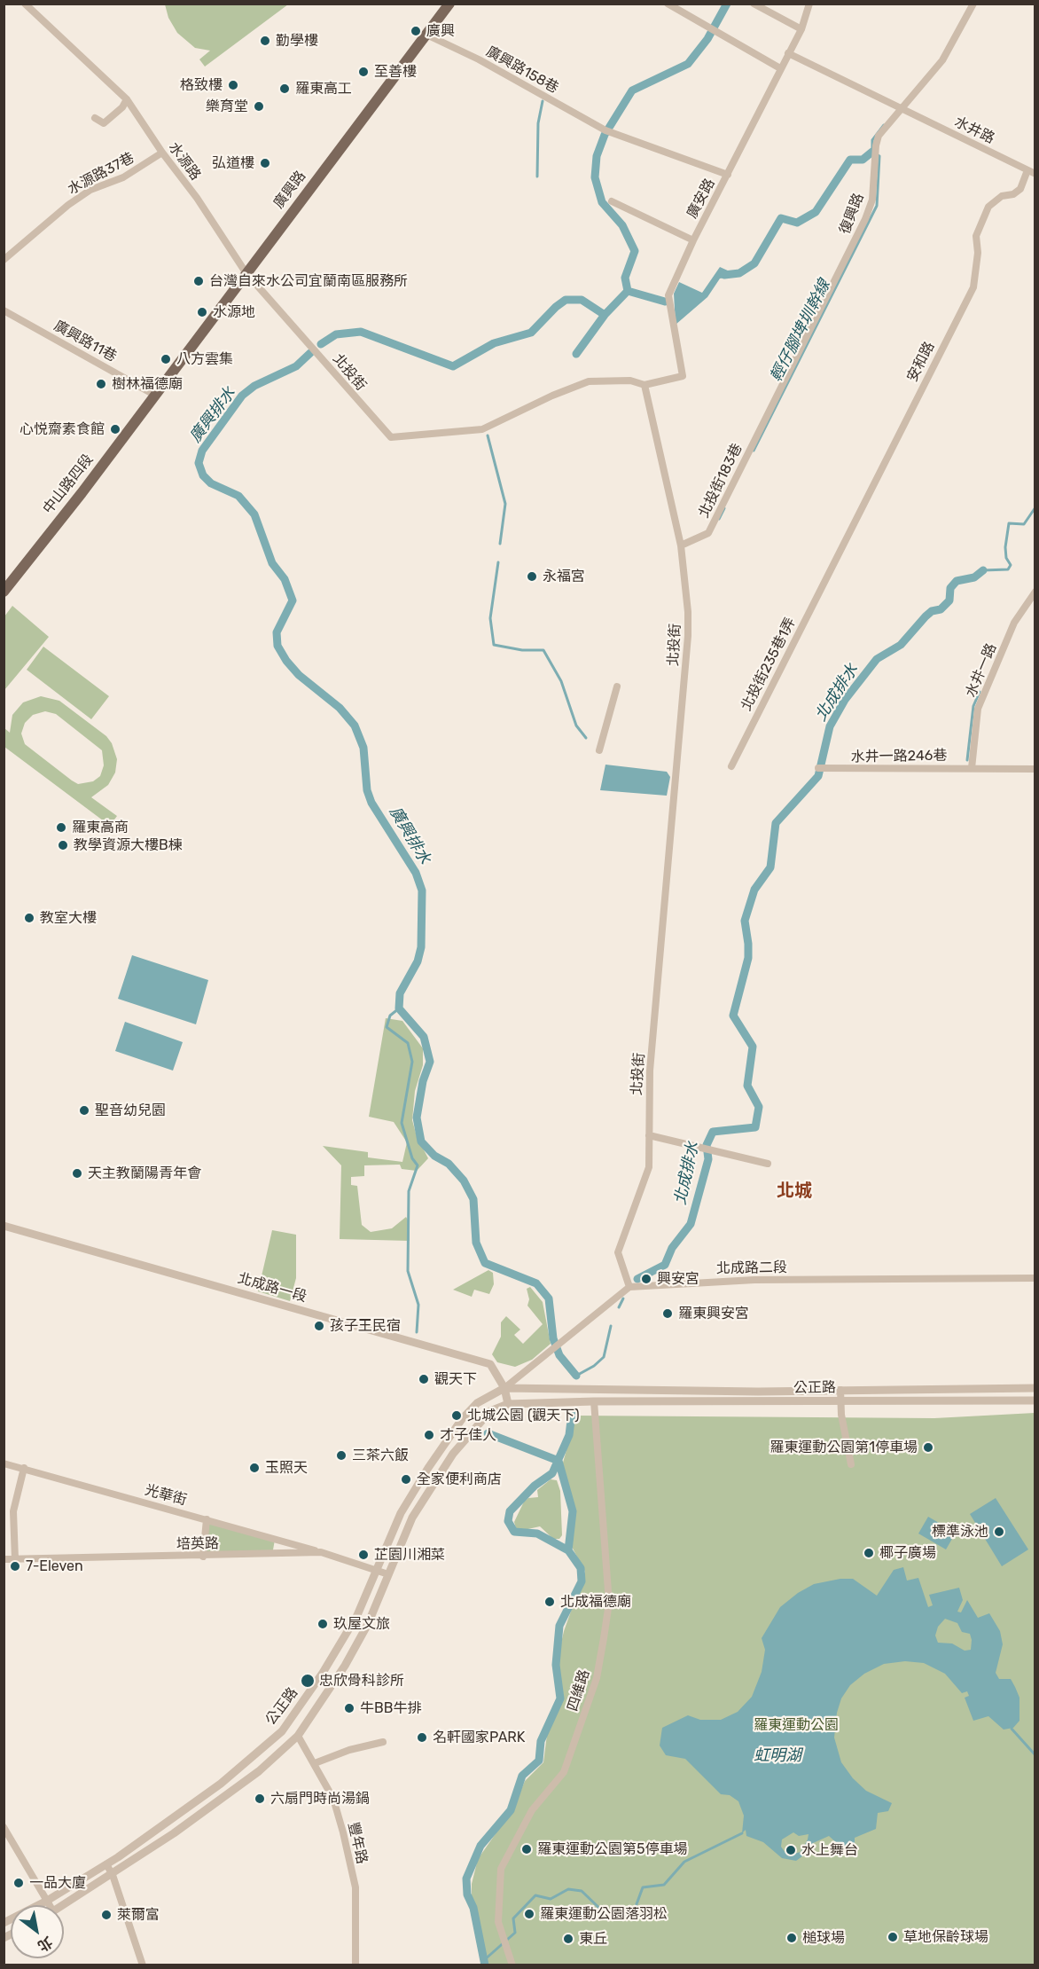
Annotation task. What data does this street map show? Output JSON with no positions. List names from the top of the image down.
{
  "streets": {
    "main road": ["廣興路", "中山路四段"],
    "street": [
      "廣興路158巷",
      "水井路",
      "水源路",
      "水源路37巷",
      "廣安路",
      "復興路",
      "廣興路11巷",
      "安和路",
      "北投街",
      "北投街183巷",
      "北投街235巷1弄",
      "水井一路",
      "水井一路246巷",
      "北成路二段",
      "北成路一段",
      "公正路",
      "光華街",
      "培英路",
      "四維路",
      "豐年路"
    ]
  },
  "crossings": [
    ["廣興路158巷", "廣興路"],
    ["廣興路158巷", "廣安路"],
    ["水井路", "廣安路"],
    ["水井路", "復興路"],
    ["水井路", "安和路"],
    ["水源路", "水源路37巷"],
    ["水源路", "廣興路"],
    ["水源路", "北投街"],
    ["廣興路", "廣興路11巷"],
    ["廣興路", "中山路四段"],
    ["廣安路", "北投街"],
    ["復興路", "北投街183巷"],
    ["廣興路11巷", "中山路四段"],
    ["安和路", "北投街235巷1弄"],
    ["北投街", "北投街183巷"],
    ["北投街", "北成路二段"],
    ["水井一路", "水井一路246巷"],
    ["北成路一段", "公正路"],
    ["公正路", "培英路"],
    ["公正路", "四維路"],
    ["公正路", "豐年路"],
    ["光華街", "培英路"]
  ],
  "districts": ["北城"],
  "water": [
    "輕仔腳埤圳幹線",
    "廣興排水",
    "北成排水",
    "虹明湖"
  ],
  "parks": ["羅東運動公園"],
  "places": [
    "廣興",
    "勤學樓",
    "至善樓",
    "格致樓",
    "羅東高工",
    "樂育堂",
    "弘道樓",
    "台灣自來水公司宜蘭南區服務所",
    "水源地",
    "八方雲集",
    "樹林福德廟",
    "心悦齋素食館",
    "永福宮",
    "羅東高商",
    "教學資源大樓B棟",
    "教室大樓",
    "聖音幼兒園",
    "天主教蘭陽青年會",
    "興安宮",
    "羅東興安宮",
    "孩子王民宿",
    "觀天下",
    "北城公園 (觀天下)",
    "才子佳人",
    "羅東運動公園第1停車場",
    "三茶六飯",
    "玉照天",
    "全家便利商店",
    "標準泳池",
    "椰子廣場",
    "芷園川湘菜",
    "7-Eleven",
    "北成福德廟",
    "玖屋文旅",
    "忠欣骨科診所",
    "牛BB牛排",
    "名軒國家PARK",
    "六扇門時尚湯鍋",
    "羅東運動公園第5停車場",
    "水上舞台",
    "一品大廈",
    "羅東運動公園落羽松",
    "萊爾富",
    "草地保齡球場",
    "槌球場",
    "東丘"
  ],
  "north": "bottom right"
}
